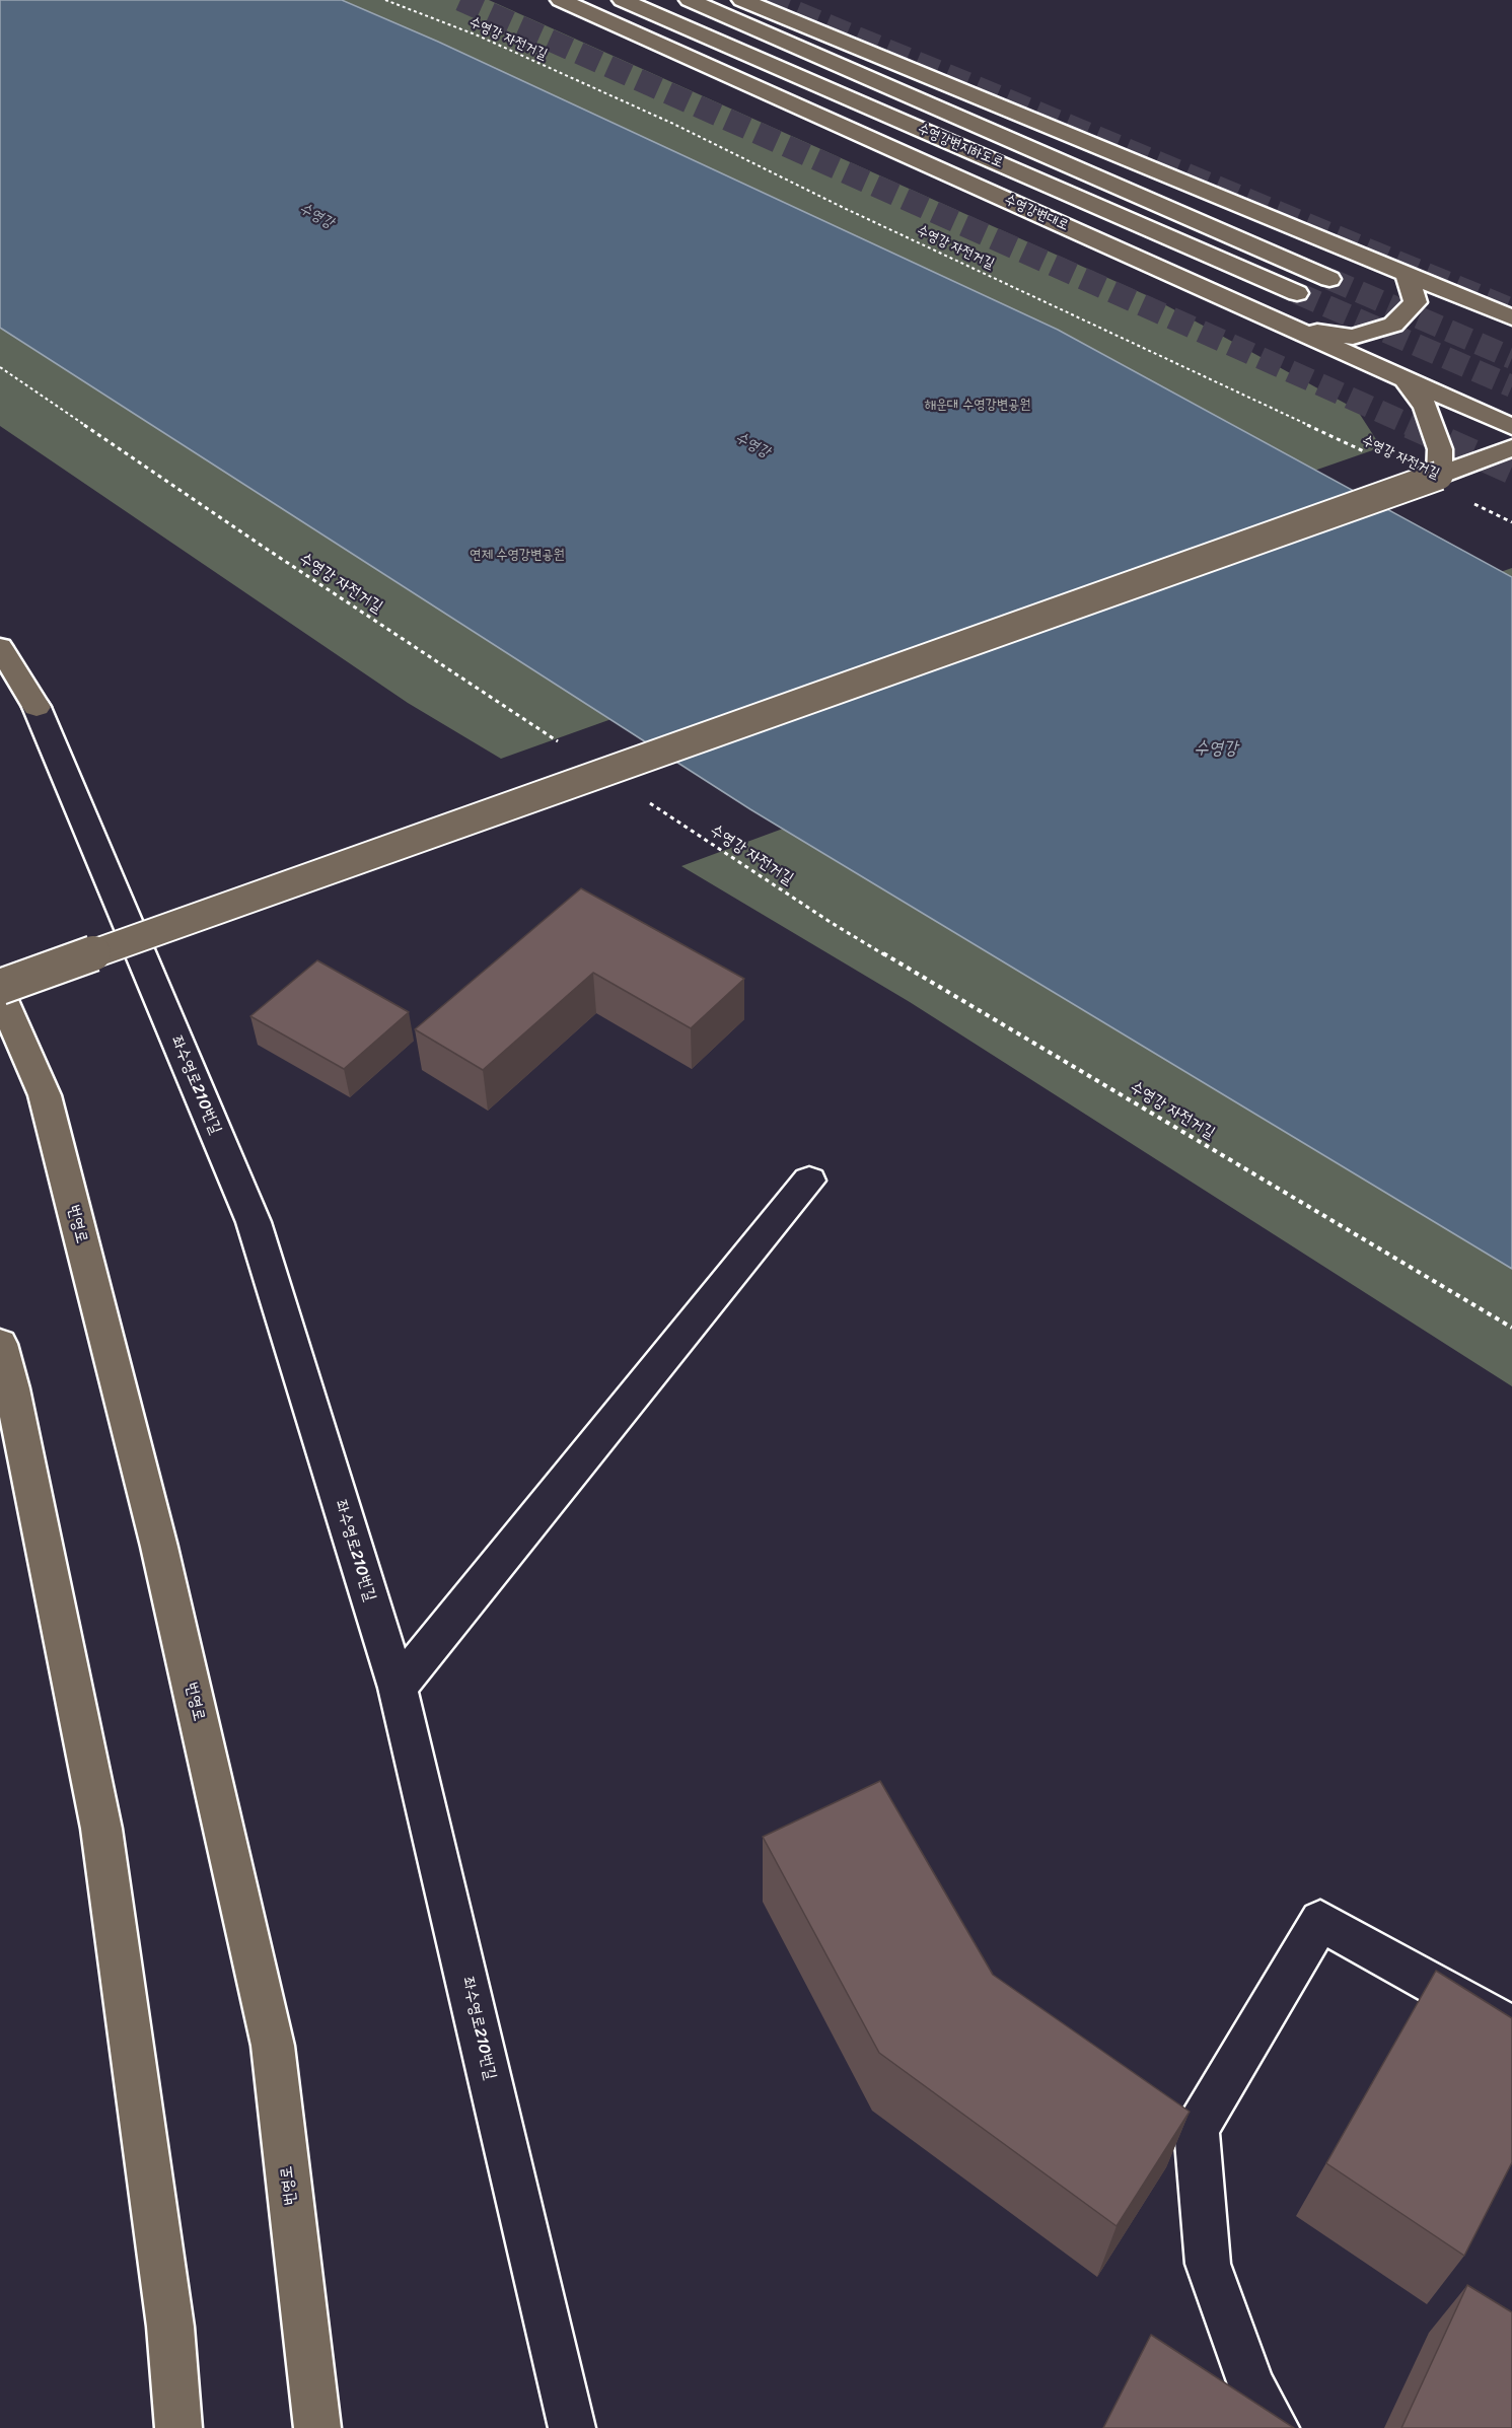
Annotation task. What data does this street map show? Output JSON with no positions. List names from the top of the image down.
{
  "streets": {
    "main road": ["수영강변지하도로", "수영강변대로", "번영로"],
    "street": ["좌수영로210번길"],
    "path": ["수영강 자전거길"]
  },
  "water": ["수영강"],
  "parks": ["해운대 수영강변공원", "연제 수영강변공원"]
}
